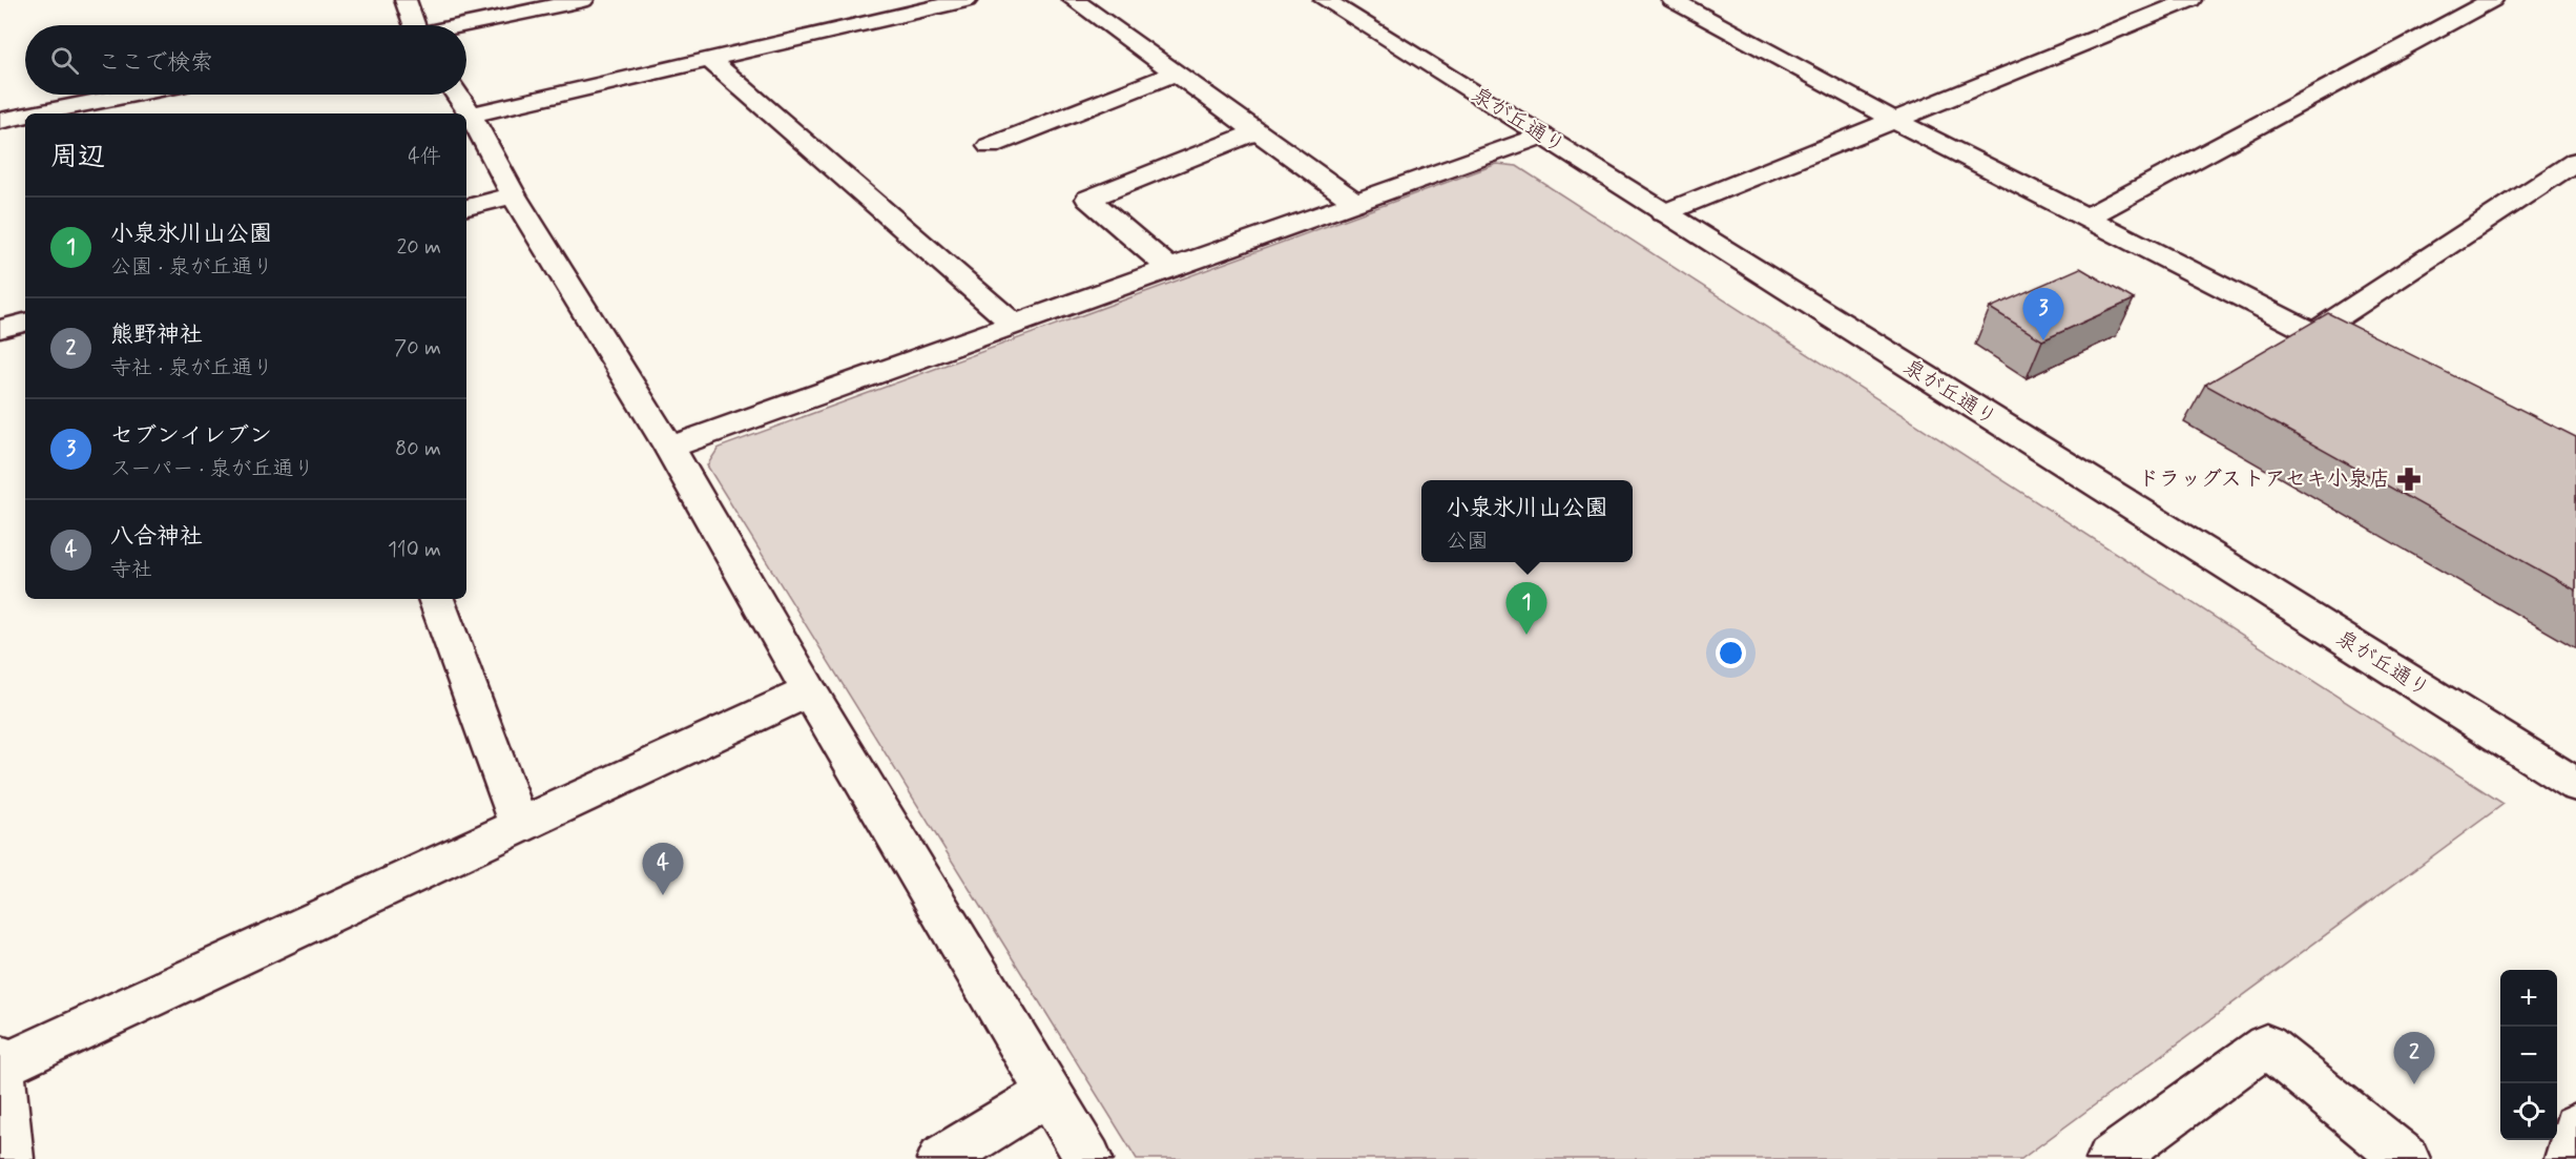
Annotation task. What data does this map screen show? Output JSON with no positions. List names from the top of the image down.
{
  "streets": {
    "street": ["泉が丘通り"]
  },
  "places": {
    "pharmacy": ["ドラッグストアセキ小泉店"]
  },
  "page": {
    "search": "ここで検索",
    "heading": ["周辺", "4件"],
    "list": [
      {
        "mark": "1",
        "name": "小泉氷川山公園",
        "note": "公園 · 泉が丘通り",
        "value": "20 m"
      },
      {
        "mark": "2",
        "name": "熊野神社",
        "note": "寺社 · 泉が丘通り",
        "value": "70 m"
      },
      {
        "mark": "3",
        "name": "セブンイレブン",
        "note": "スーパー · 泉が丘通り",
        "value": "80 m"
      },
      {
        "mark": "4",
        "name": "八合神社",
        "note": "寺社",
        "value": "110 m"
      }
    ],
    "pins": [
      "3",
      "1",
      "4",
      "2"
    ],
    "popup": ["小泉氷川山公園", "公園"],
    "map_buttons": ["+", "−"]
  }
}
